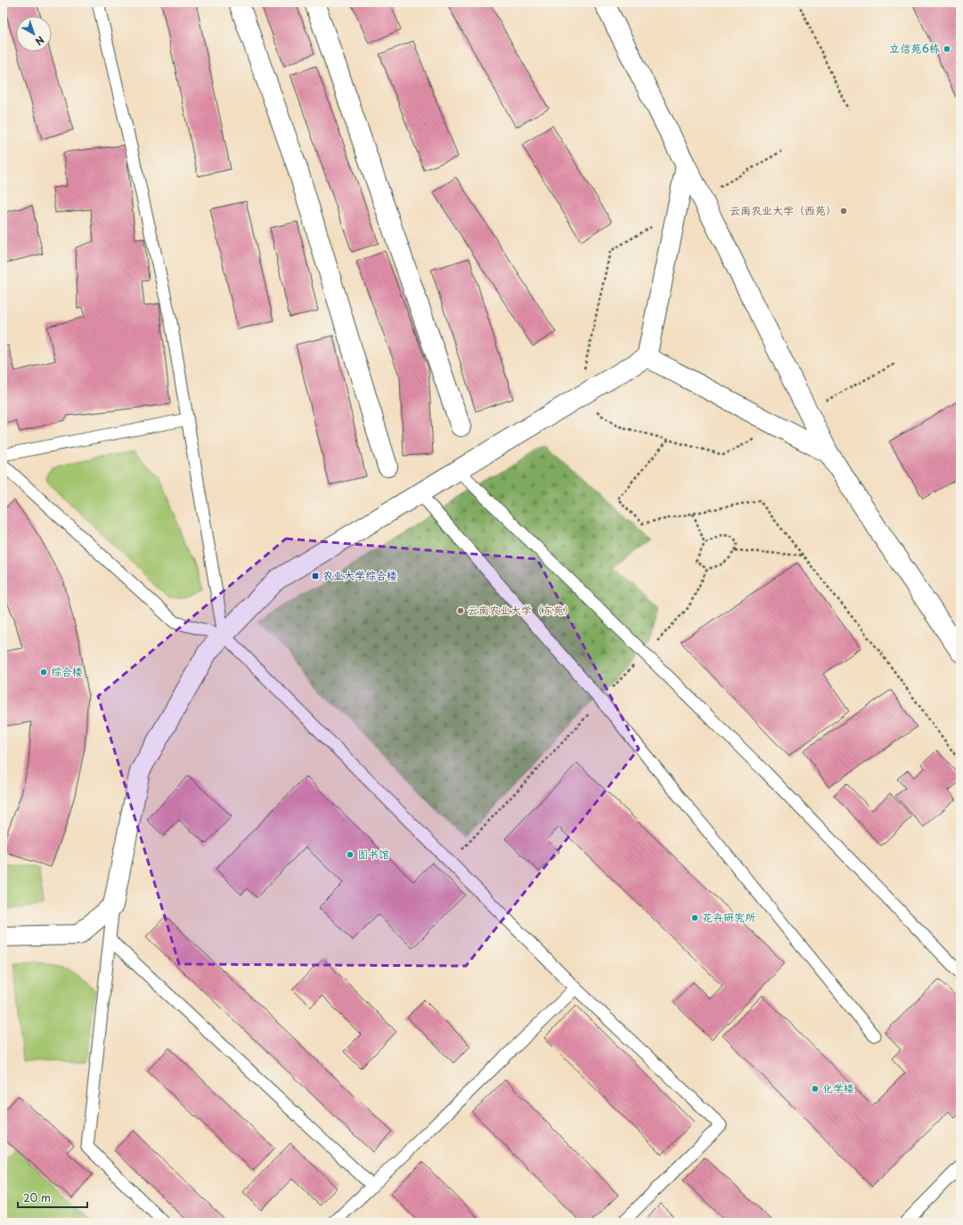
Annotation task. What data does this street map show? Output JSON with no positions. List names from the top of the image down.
{
  "places": {
    "other": [
      "立信苑6栋",
      "云南农业大学（西苑）",
      "云南农业大学（东苑）",
      "综合楼",
      "图书馆",
      "花卉研究所",
      "化学楼"
    ],
    "transit": ["农业大学综合楼"]
  },
  "scale_bar": "20 m",
  "north": "bottom right"
}
